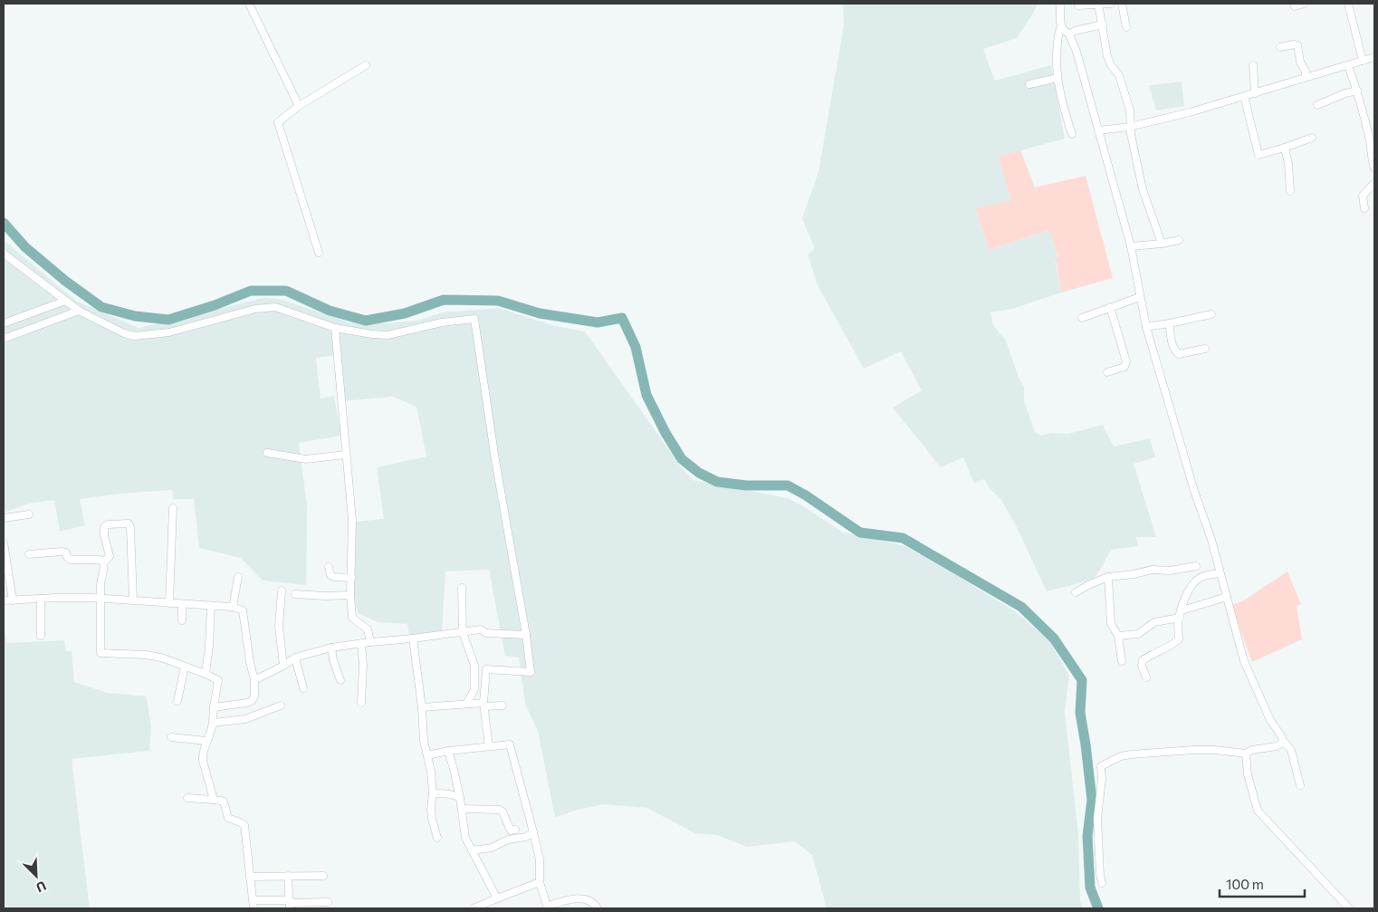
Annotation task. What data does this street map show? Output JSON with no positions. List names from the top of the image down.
{
  "scale_bar": "100 m",
  "north": "bottom right"
}
